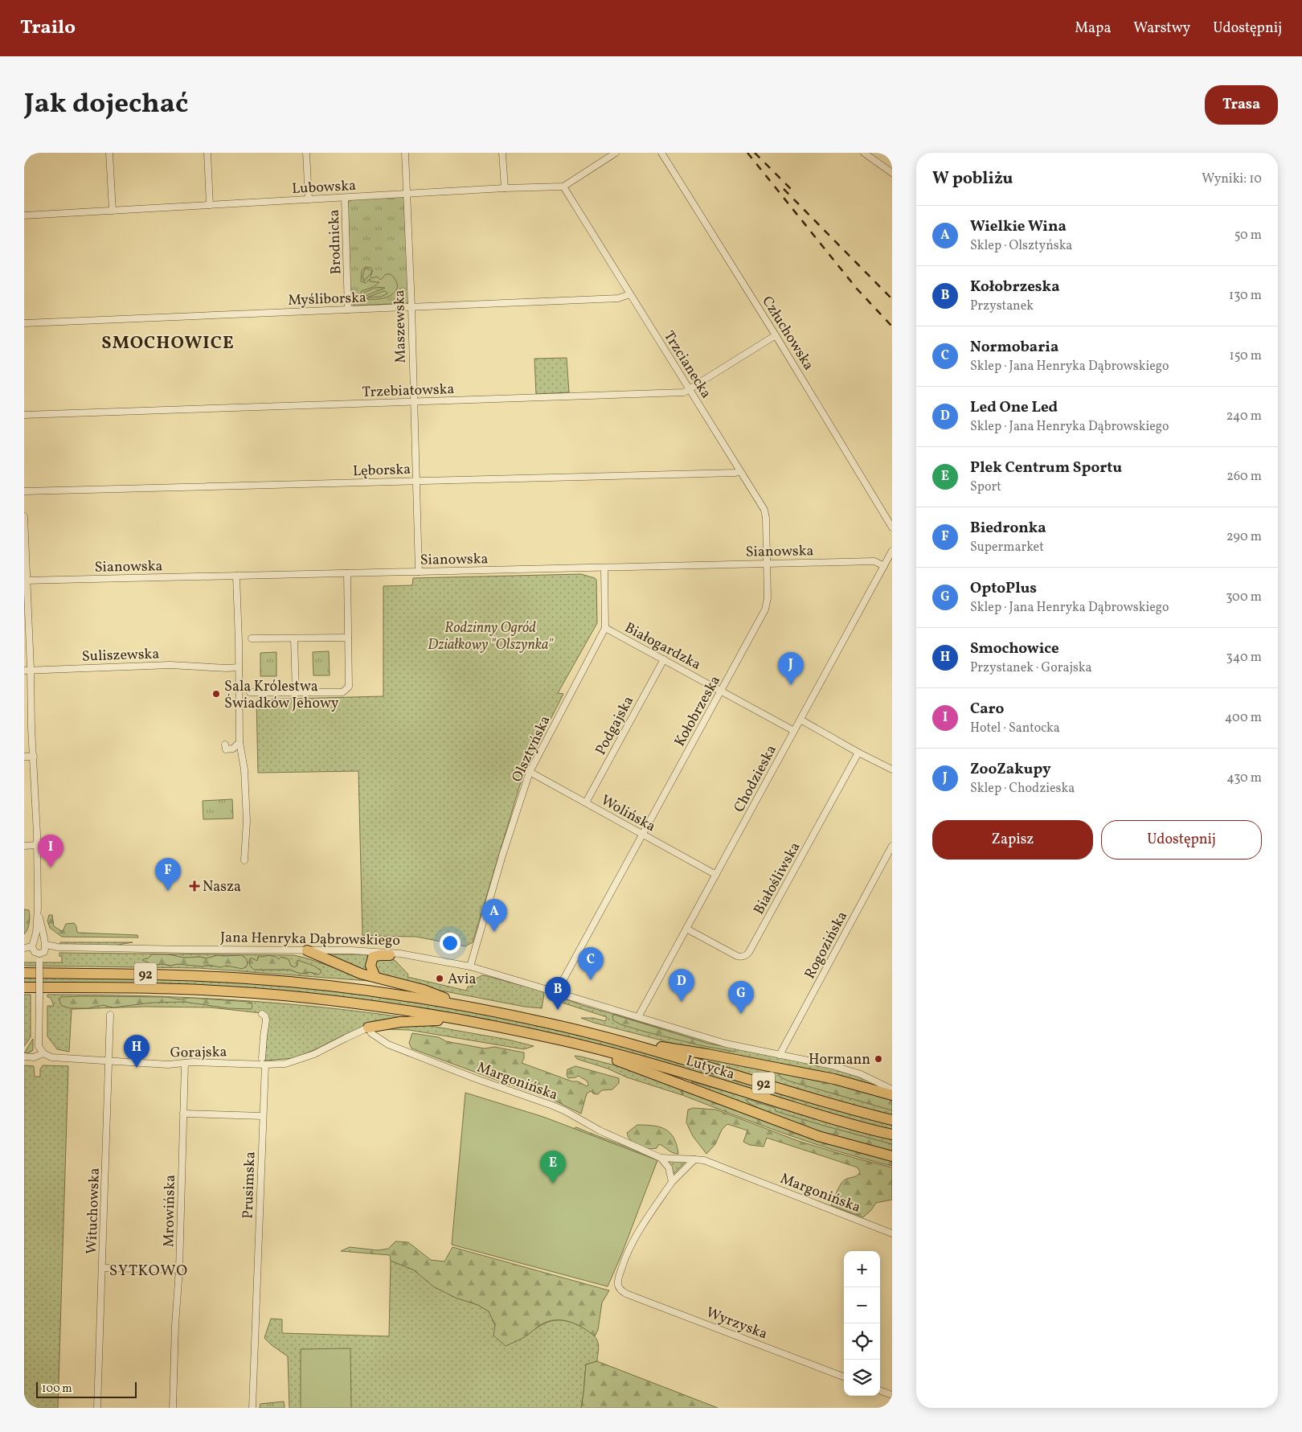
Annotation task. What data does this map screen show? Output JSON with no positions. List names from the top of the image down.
{
  "streets": {
    "main road": ["92", "Lutycka"],
    "street": [
      "Lubowska",
      "Brodnicka",
      "Myśliborska",
      "Maszewska",
      "Człuchowska",
      "Trzcianecka",
      "Trzebiatowska",
      "Lęborska",
      "Sianowska",
      "Białogardzka",
      "Suliszewska",
      "Kołobrzeska",
      "Podgajska",
      "Olsztyńska",
      "Chodzieska",
      "Wolińska",
      "Białośliwska",
      "Jana Henryka Dąbrowskiego",
      "Rogozińska",
      "Gorajska",
      "Margonińska",
      "Prusimska",
      "Wituchowska",
      "Mrowińska",
      "Wyrzyska"
    ]
  },
  "crossings": [
    ["Lubowska", "Brodnicka"],
    ["Lubowska", "Maszewska"],
    ["Lubowska", "Trzcianecka"],
    ["Brodnicka", "Myśliborska"],
    ["Myśliborska", "Maszewska"],
    ["Myśliborska", "Trzcianecka"],
    ["Maszewska", "Trzebiatowska"],
    ["Maszewska", "Lęborska"],
    ["Maszewska", "Sianowska"],
    ["Człuchowska", "Trzebiatowska"],
    ["Trzcianecka", "Trzebiatowska"],
    ["Trzcianecka", "Lęborska"],
    ["Trzcianecka", "Sianowska"],
    ["Trzcianecka", "Kołobrzeska"],
    ["Sianowska", "Kołobrzeska"],
    ["Sianowska", "Olsztyńska"],
    ["Sianowska", "Chodzieska"],
    ["Białogardzka", "Kołobrzeska"],
    ["Białogardzka", "Podgajska"],
    ["Białogardzka", "Olsztyńska"],
    ["Białogardzka", "Chodzieska"],
    ["Kołobrzeska", "Wolińska"],
    ["Kołobrzeska", "Jana Henryka Dąbrowskiego"],
    ["Podgajska", "Wolińska"],
    ["Olsztyńska", "Wolińska"],
    ["Olsztyńska", "Jana Henryka Dąbrowskiego"],
    ["Chodzieska", "Wolińska"],
    ["Chodzieska", "Białośliwska"],
    ["Chodzieska", "Jana Henryka Dąbrowskiego"],
    ["Jana Henryka Dąbrowskiego", "Rogozińska"],
    ["92", "Lutycka"],
    ["Gorajska", "Margonińska"],
    ["Gorajska", "Prusimska"],
    ["Gorajska", "Wituchowska"],
    ["Gorajska", "Mrowińska"]
  ],
  "districts": ["SMOCHOWICE", "SYTKOWO"],
  "parks": ["Rodzinny Ogród Działkowy \"Olszynka\""],
  "places": {
    "other": ["Sala Królestwa Świadków Jehowy", "Avia", "Hormann"],
    "health": ["Nasza"]
  },
  "scale_bar": "100 m",
  "page": {
    "header": "Trailo",
    "nav": ["Mapa", "Warstwy", "Udostępnij"],
    "title": "Jak dojechać",
    "buttons": [
      "Trasa",
      ["Zapisz", "Udostępnij"]
    ],
    "heading": ["W pobliżu", "Wyniki: 10"],
    "list": [
      {
        "mark": "A",
        "name": "Wielkie Wina",
        "note": "Sklep · Olsztyńska",
        "value": "50 m"
      },
      {
        "mark": "B",
        "name": "Kołobrzeska",
        "note": "Przystanek",
        "value": "130 m"
      },
      {
        "mark": "C",
        "name": "Normobaria",
        "note": "Sklep · Jana Henryka Dąbrowskiego",
        "value": "150 m"
      },
      {
        "mark": "D",
        "name": "Led One Led",
        "note": "Sklep · Jana Henryka Dąbrowskiego",
        "value": "240 m"
      },
      {
        "mark": "E",
        "name": "Plek Centrum Sportu",
        "note": "Sport",
        "value": "260 m"
      },
      {
        "mark": "F",
        "name": "Biedronka",
        "note": "Supermarket",
        "value": "290 m"
      },
      {
        "mark": "G",
        "name": "OptoPlus",
        "note": "Sklep · Jana Henryka Dąbrowskiego",
        "value": "300 m"
      },
      {
        "mark": "H",
        "name": "Smochowice",
        "note": "Przystanek · Gorajska",
        "value": "340 m"
      },
      {
        "mark": "I",
        "name": "Caro",
        "note": "Hotel · Santocka",
        "value": "400 m"
      },
      {
        "mark": "J",
        "name": "ZooZakupy",
        "note": "Sklep · Chodzieska",
        "value": "430 m"
      }
    ],
    "pins": [
      "J",
      "I",
      "F",
      "A",
      "C",
      "D",
      "B",
      "G",
      "H",
      "E"
    ],
    "map_buttons": ["+", "−"],
    "scale": "100 m"
  }
}
